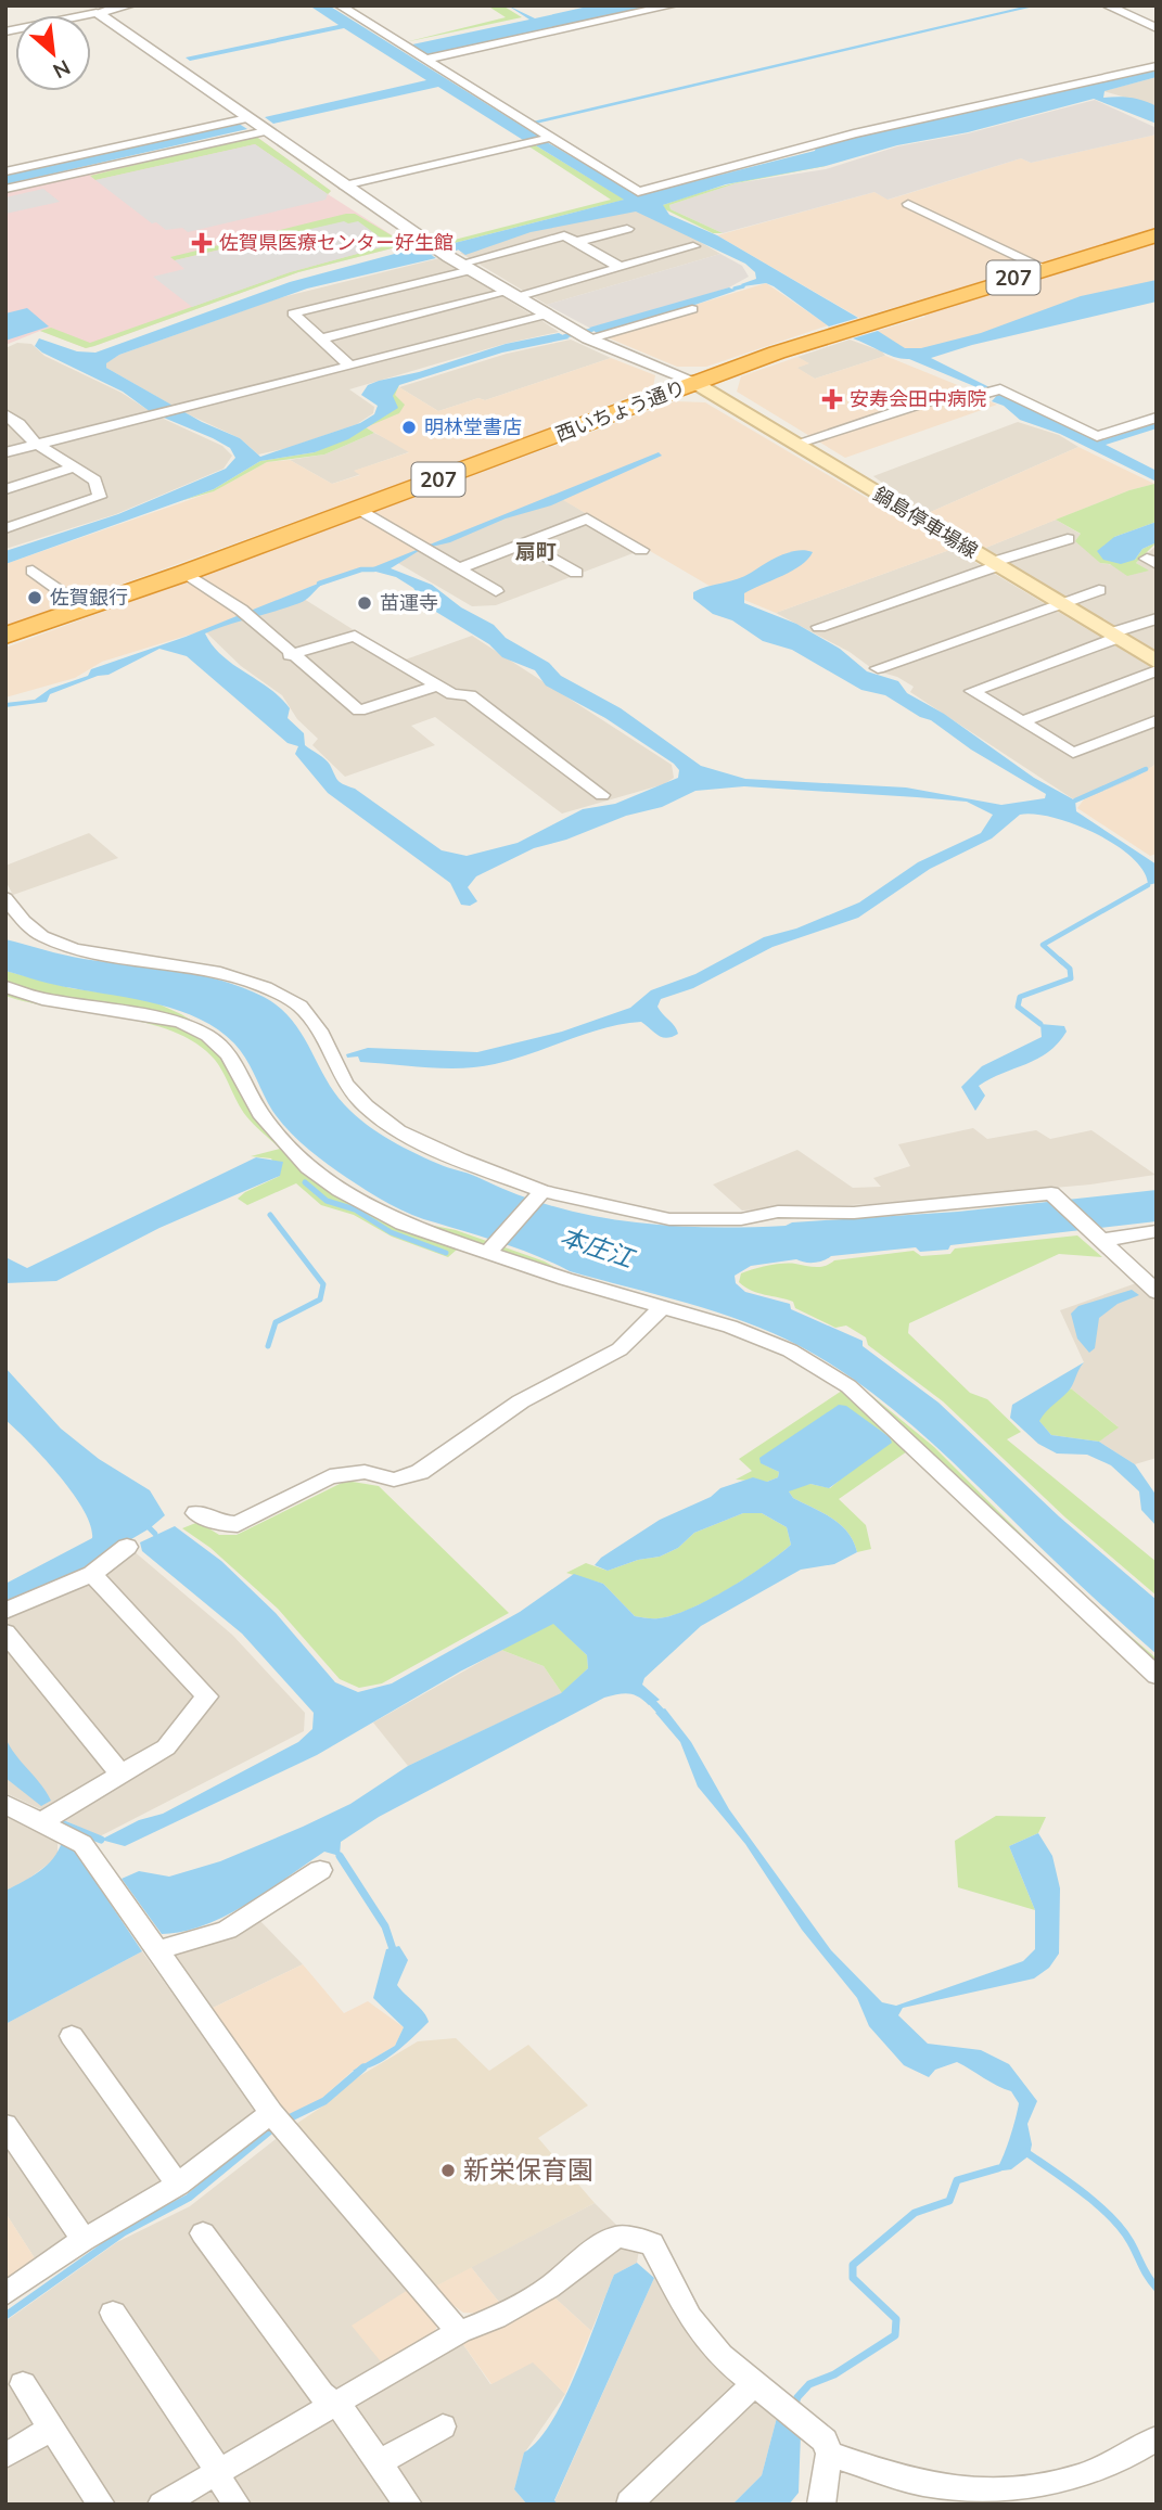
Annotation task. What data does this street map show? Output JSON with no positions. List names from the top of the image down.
{
  "streets": {
    "highway": ["207", "西いちょう通り"],
    "main road": ["鍋島停車場線"]
  },
  "crossings": [
    ["西いちょう通り", "鍋島停車場線"]
  ],
  "districts": ["扇町"],
  "water": ["本庄江"],
  "places": {
    "health": ["佐賀県医療センター好生館", "安寿会田中病院"],
    "other": [
      "明林堂書店",
      "佐賀銀行",
      "苗運寺",
      "新栄保育園"
    ]
  },
  "north": "bottom right"
}
